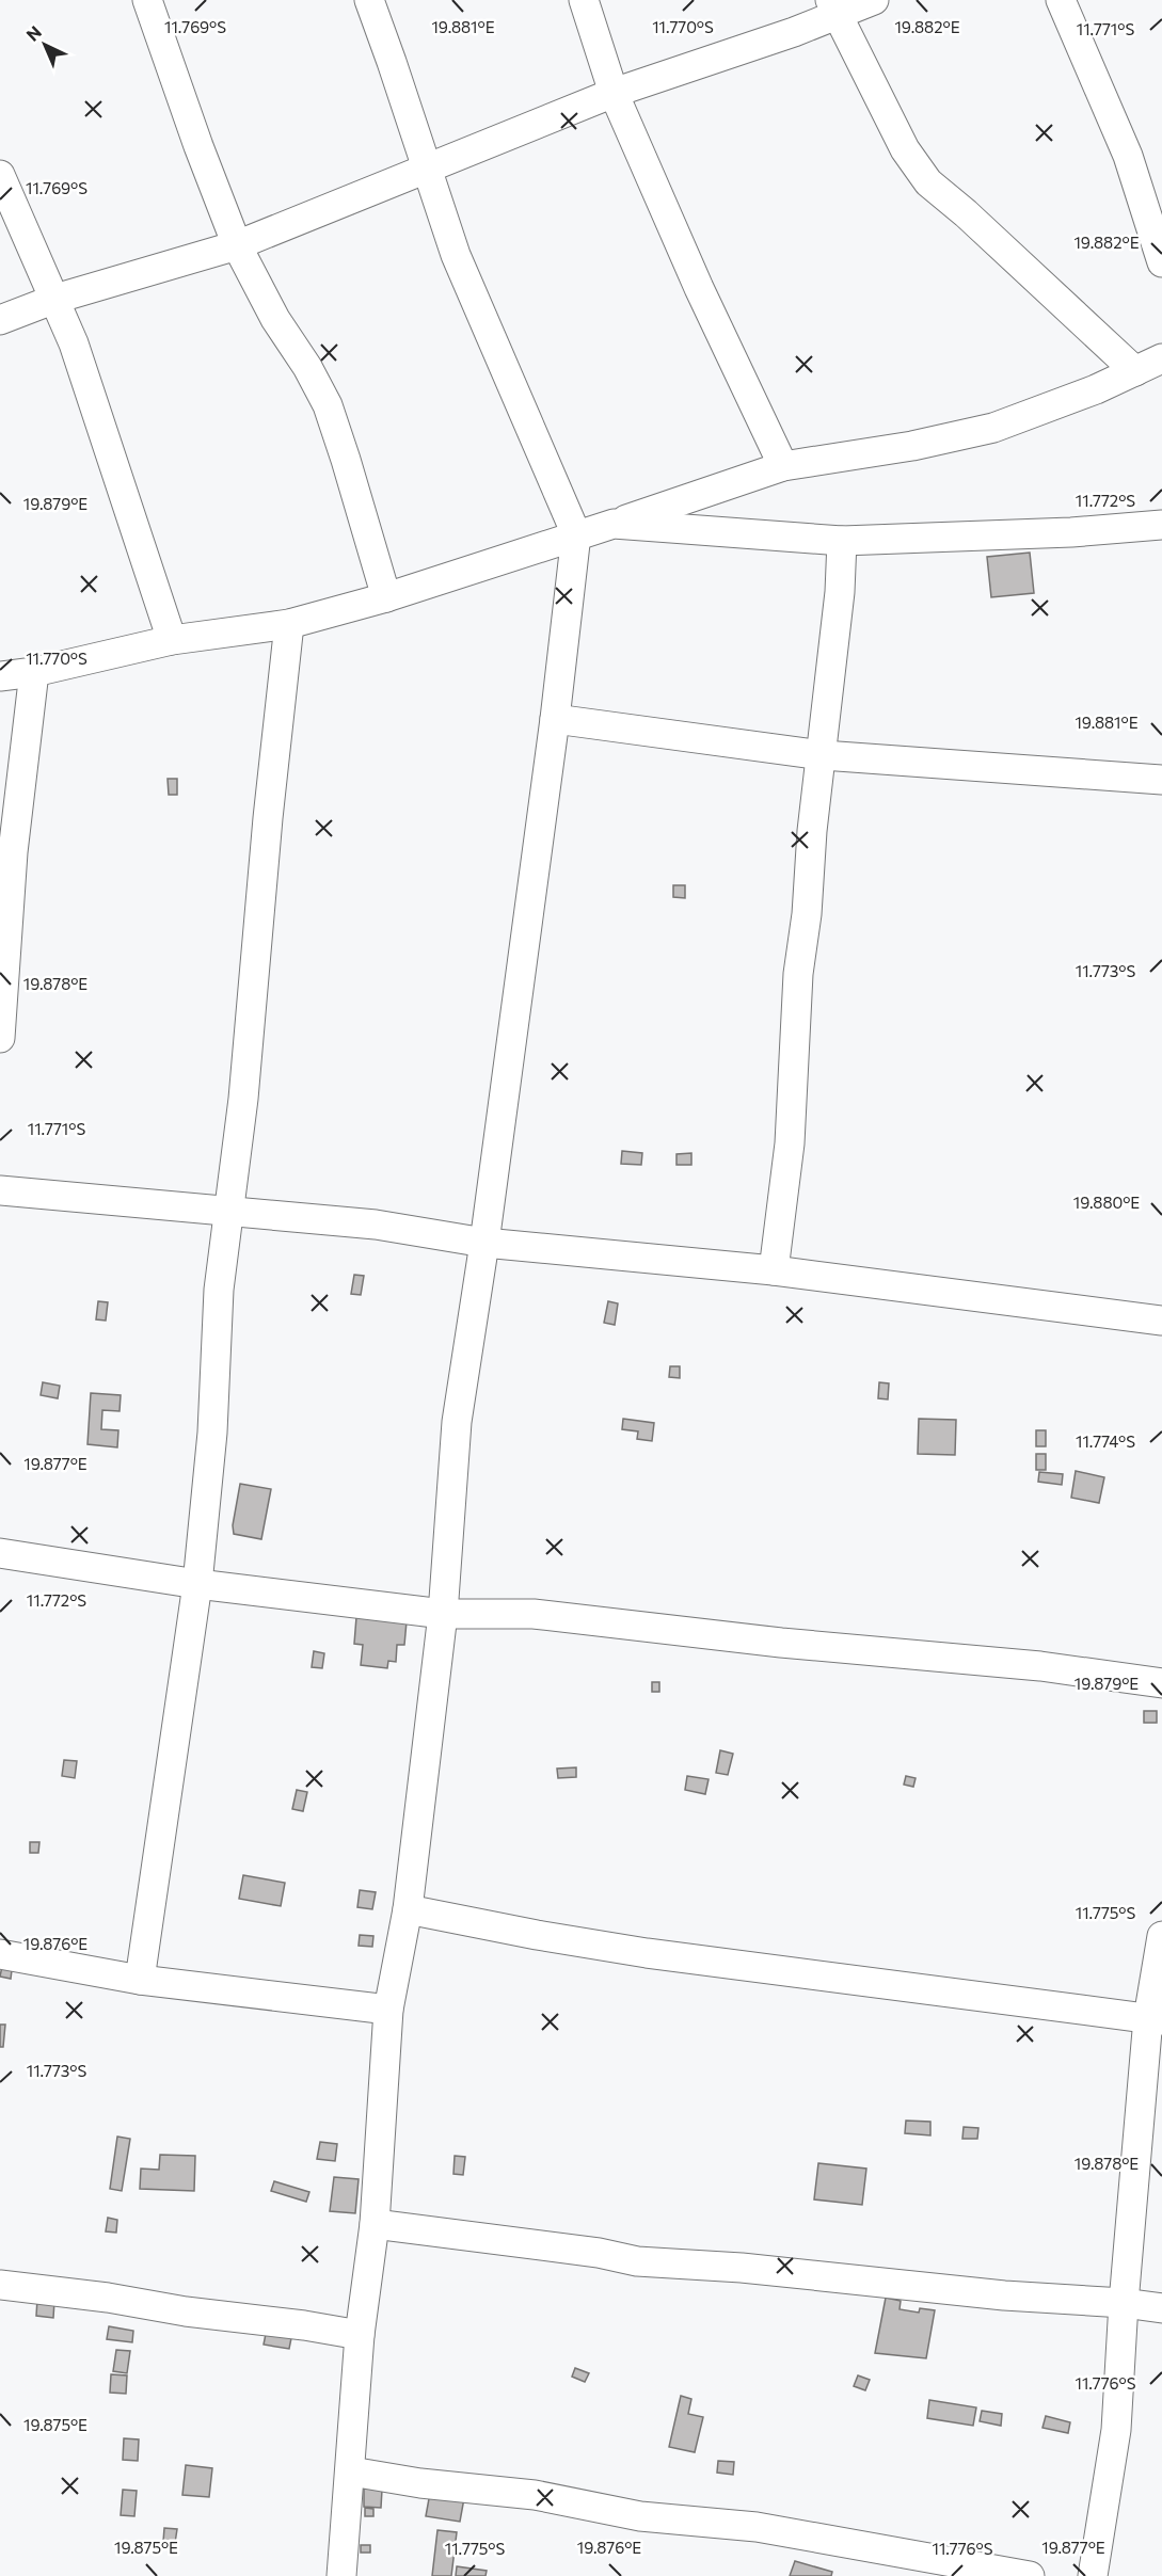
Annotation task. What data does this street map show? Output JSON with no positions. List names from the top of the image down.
{
  "north": "top left",
  "coordinates": [
    "11.769°S",
    "11.770°S",
    "19.881°E",
    "19.882°E",
    "11.771°S",
    "11.772°S",
    "19.879°E",
    "11.773°S",
    "19.878°E",
    "19.880°E",
    "11.774°S",
    "19.877°E",
    "11.775°S",
    "19.876°E",
    "11.776°S",
    "19.875°E"
  ]
}
